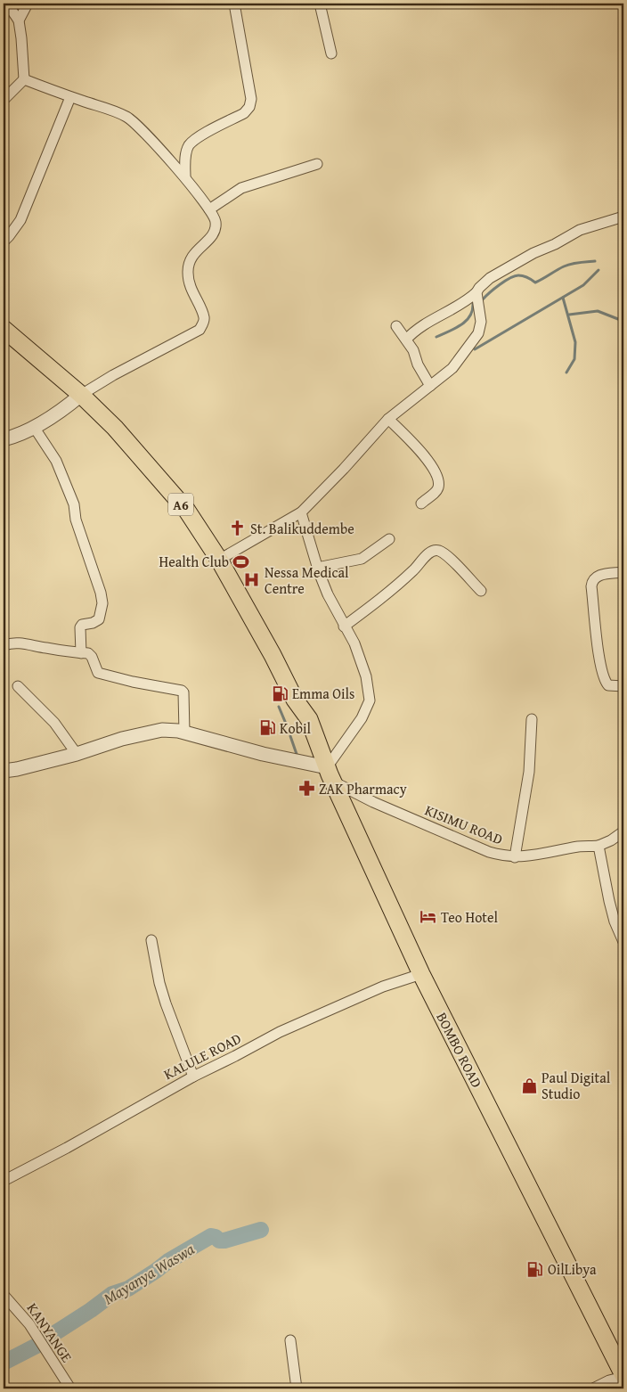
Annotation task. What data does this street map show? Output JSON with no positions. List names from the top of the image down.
{
  "streets": {
    "main road": ["A6", "BOMBO ROAD"],
    "street": ["KISIMU ROAD", "KALULE ROAD", "KANYANGE"]
  },
  "crossings": [
    ["A6", "BOMBO ROAD"],
    ["KISIMU ROAD", "BOMBO ROAD"],
    ["BOMBO ROAD", "KALULE ROAD"]
  ],
  "water": ["Mayanya Waswa"],
  "places": {
    "church": ["St. Balikuddembe"],
    "sports": ["Health Club"],
    "hospital": ["Nessa Medical Centre"],
    "fuel station": ["Emma Oils", "Kobil", "OilLibya"],
    "pharmacy": ["ZAK Pharmacy"],
    "hotel": ["Teo Hotel"],
    "shop": ["Paul Digital Studio"]
  }
}
